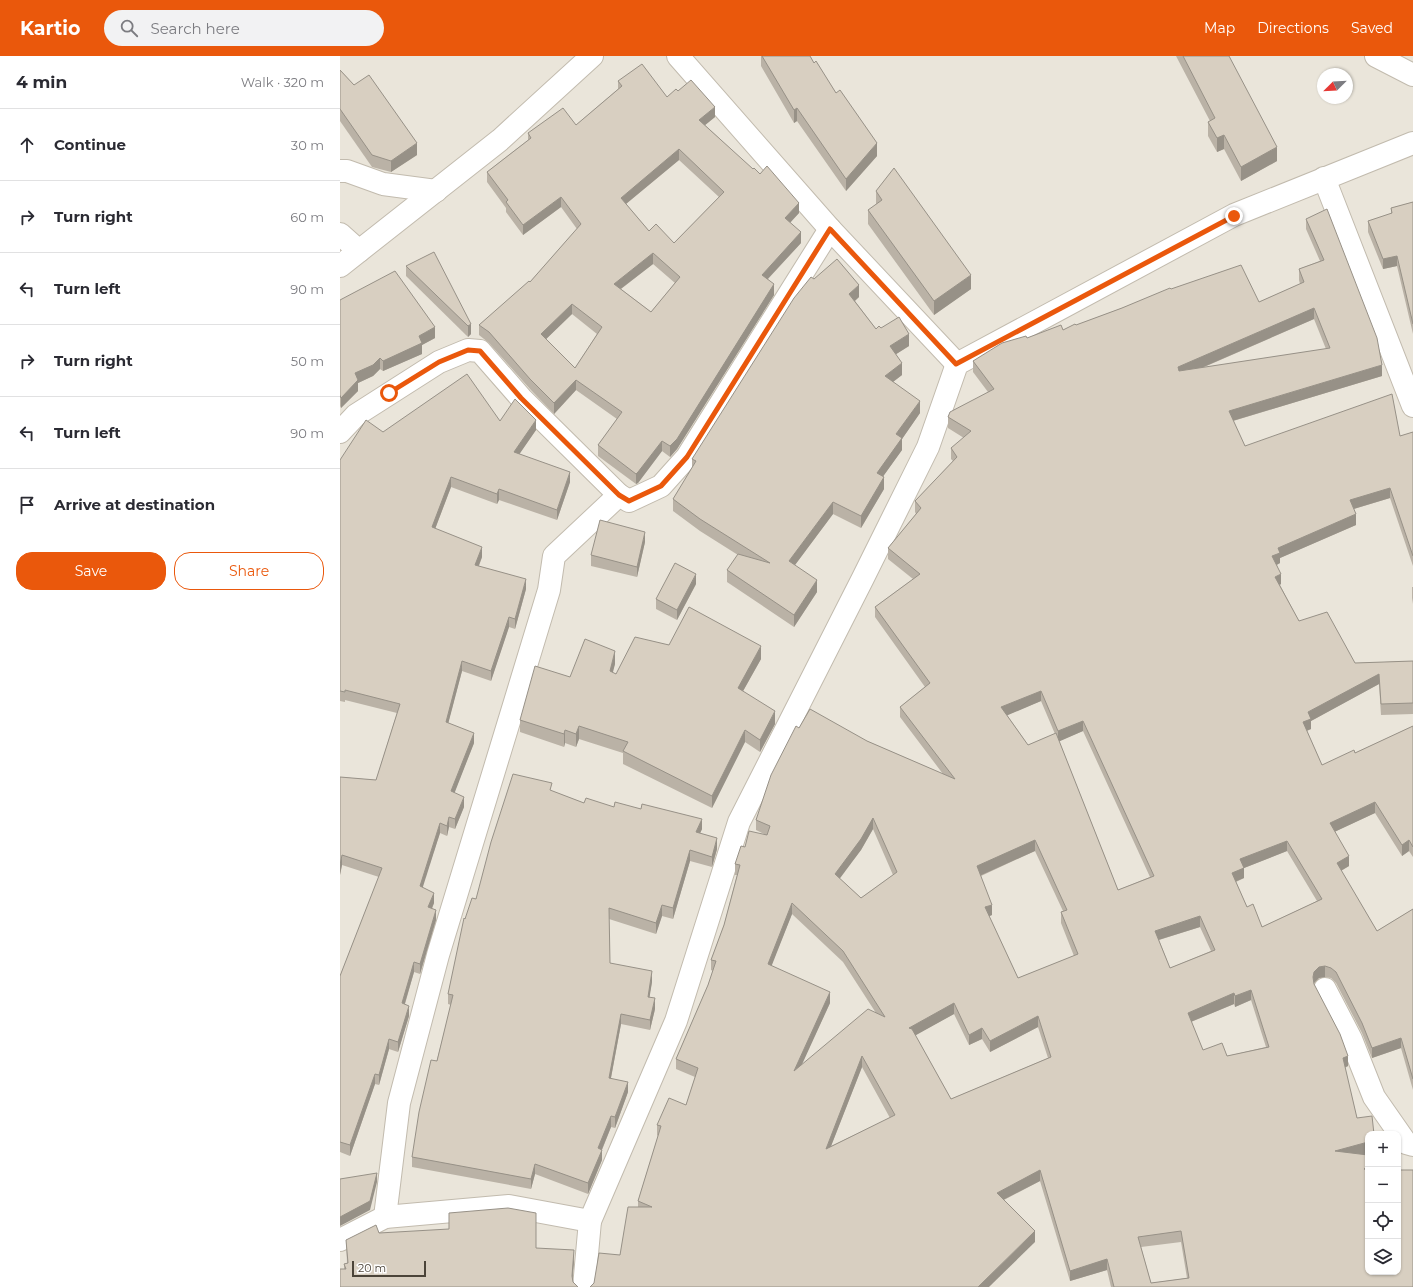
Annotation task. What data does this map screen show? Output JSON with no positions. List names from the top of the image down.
{
  "scale_bar": "20 m",
  "north": "bottom left",
  "page": {
    "header": "Kartio",
    "search": "Search here",
    "nav": ["Map", "Directions", "Saved"],
    "heading": ["4 min", "Walk · 320 m"],
    "list": [
      ["Continue", "30 m"],
      ["Turn right", "60 m"],
      ["Turn left", "90 m"],
      ["Turn right", "50 m"],
      ["Turn left", "90 m"],
      "Arrive at destination"
    ],
    "buttons": ["Save", "Share"],
    "map_buttons": ["+", "−"],
    "scale": "20 m"
  }
}
